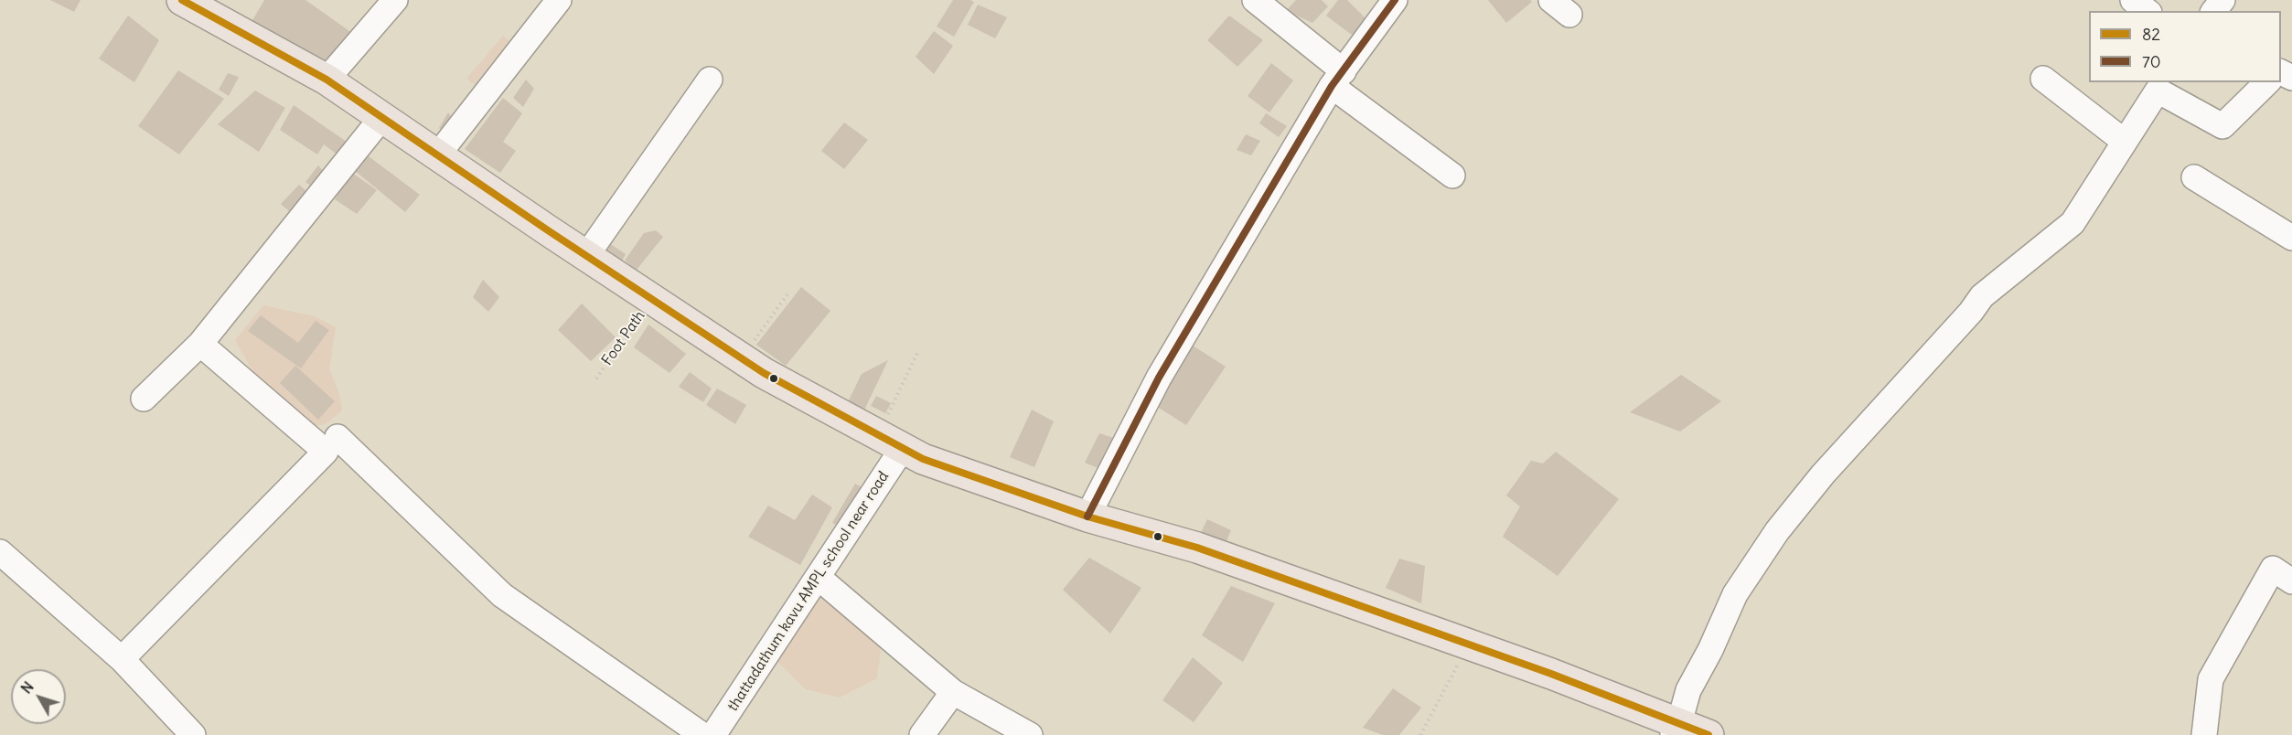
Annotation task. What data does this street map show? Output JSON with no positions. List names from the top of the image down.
{
  "streets": {
    "street": ["thattadathum kavu AMPL school near road"],
    "path": ["Foot Path"]
  },
  "lines": ["transit line 82", "transit line 70"],
  "legend": ["82", "70"],
  "north": "top left"
}
